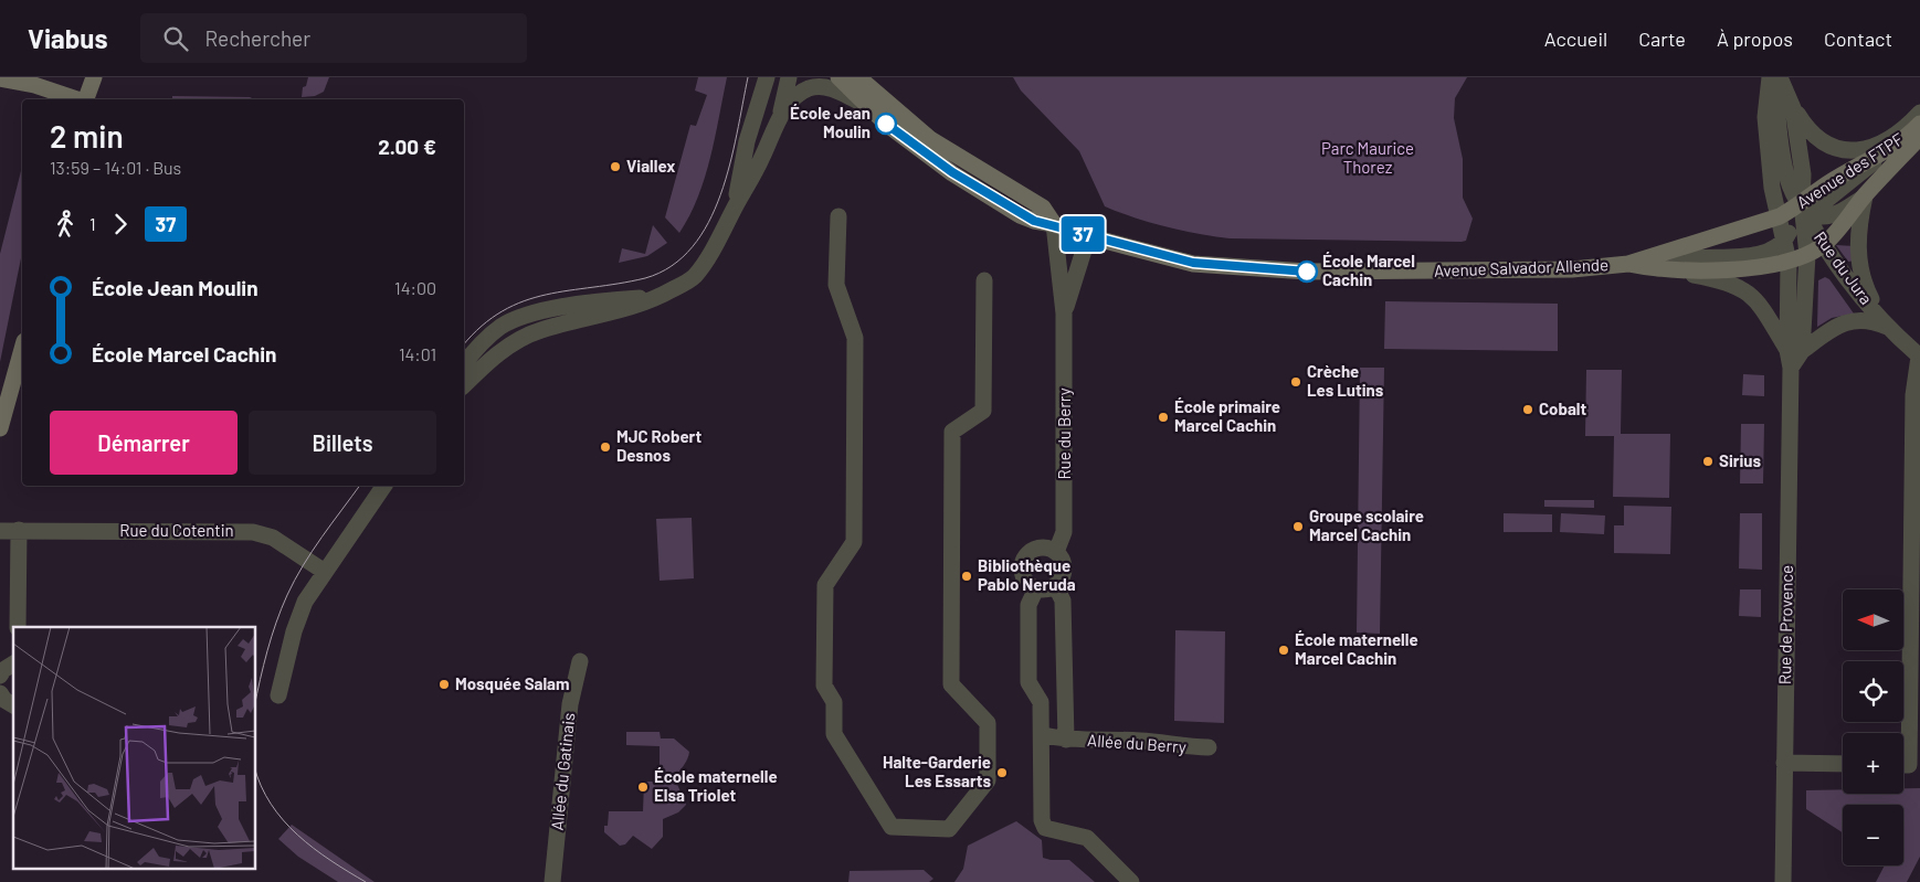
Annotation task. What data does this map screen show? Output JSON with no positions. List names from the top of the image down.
{
  "streets": {
    "street": [
      "Avenue des FTPF",
      "Avenue Salvador Allende",
      "Rue du Jura",
      "Rue du Berry",
      "Rue du Cotentin",
      "Rue de Provence",
      "Allée du Berry",
      "Allée du Gatinais"
    ]
  },
  "crossings": [
    ["Avenue des FTPF", "Avenue Salvador Allende"],
    ["Avenue des FTPF", "Rue du Jura"],
    ["Avenue Salvador Allende", "Rue du Jura"],
    ["Avenue Salvador Allende", "Rue du Berry"],
    ["Avenue Salvador Allende", "Rue de Provence"],
    ["Rue du Jura", "Rue de Provence"],
    ["Rue du Berry", "Allée du Berry"]
  ],
  "parks": ["Parc Maurice Thorez"],
  "places": [
    "École Jean Moulin",
    "Viallex",
    "École Marcel Cachin",
    "Crèche Les Lutins",
    "Cobalt",
    "École primaire Marcel Cachin",
    "MJC Robert Desnos",
    "Sirius",
    "Groupe scolaire Marcel Cachin",
    "Bibliothèque Pablo Neruda",
    "École maternelle Marcel Cachin",
    "Mosquée Salam",
    "Halte-Garderie Les Essarts",
    "École maternelle Elsa Triolet"
  ],
  "lines": ["bus line 37"],
  "north": "left",
  "page": {
    "header": "Viabus",
    "search": "Rechercher",
    "nav": [
      "Accueil",
      "Carte",
      "À propos",
      "Contact"
    ],
    "on_map": "37",
    "heading": ["2 min", "13:59 – 14:01 · Bus", "2.00 €"],
    "legs": ["1", "37"],
    "list": [
      {
        "name": "École Jean Moulin",
        "value": "14:00"
      },
      {
        "name": "École Marcel Cachin",
        "value": "14:01"
      }
    ],
    "buttons": ["Démarrer", "Billets"],
    "map_buttons": ["+", "−"]
  }
}
